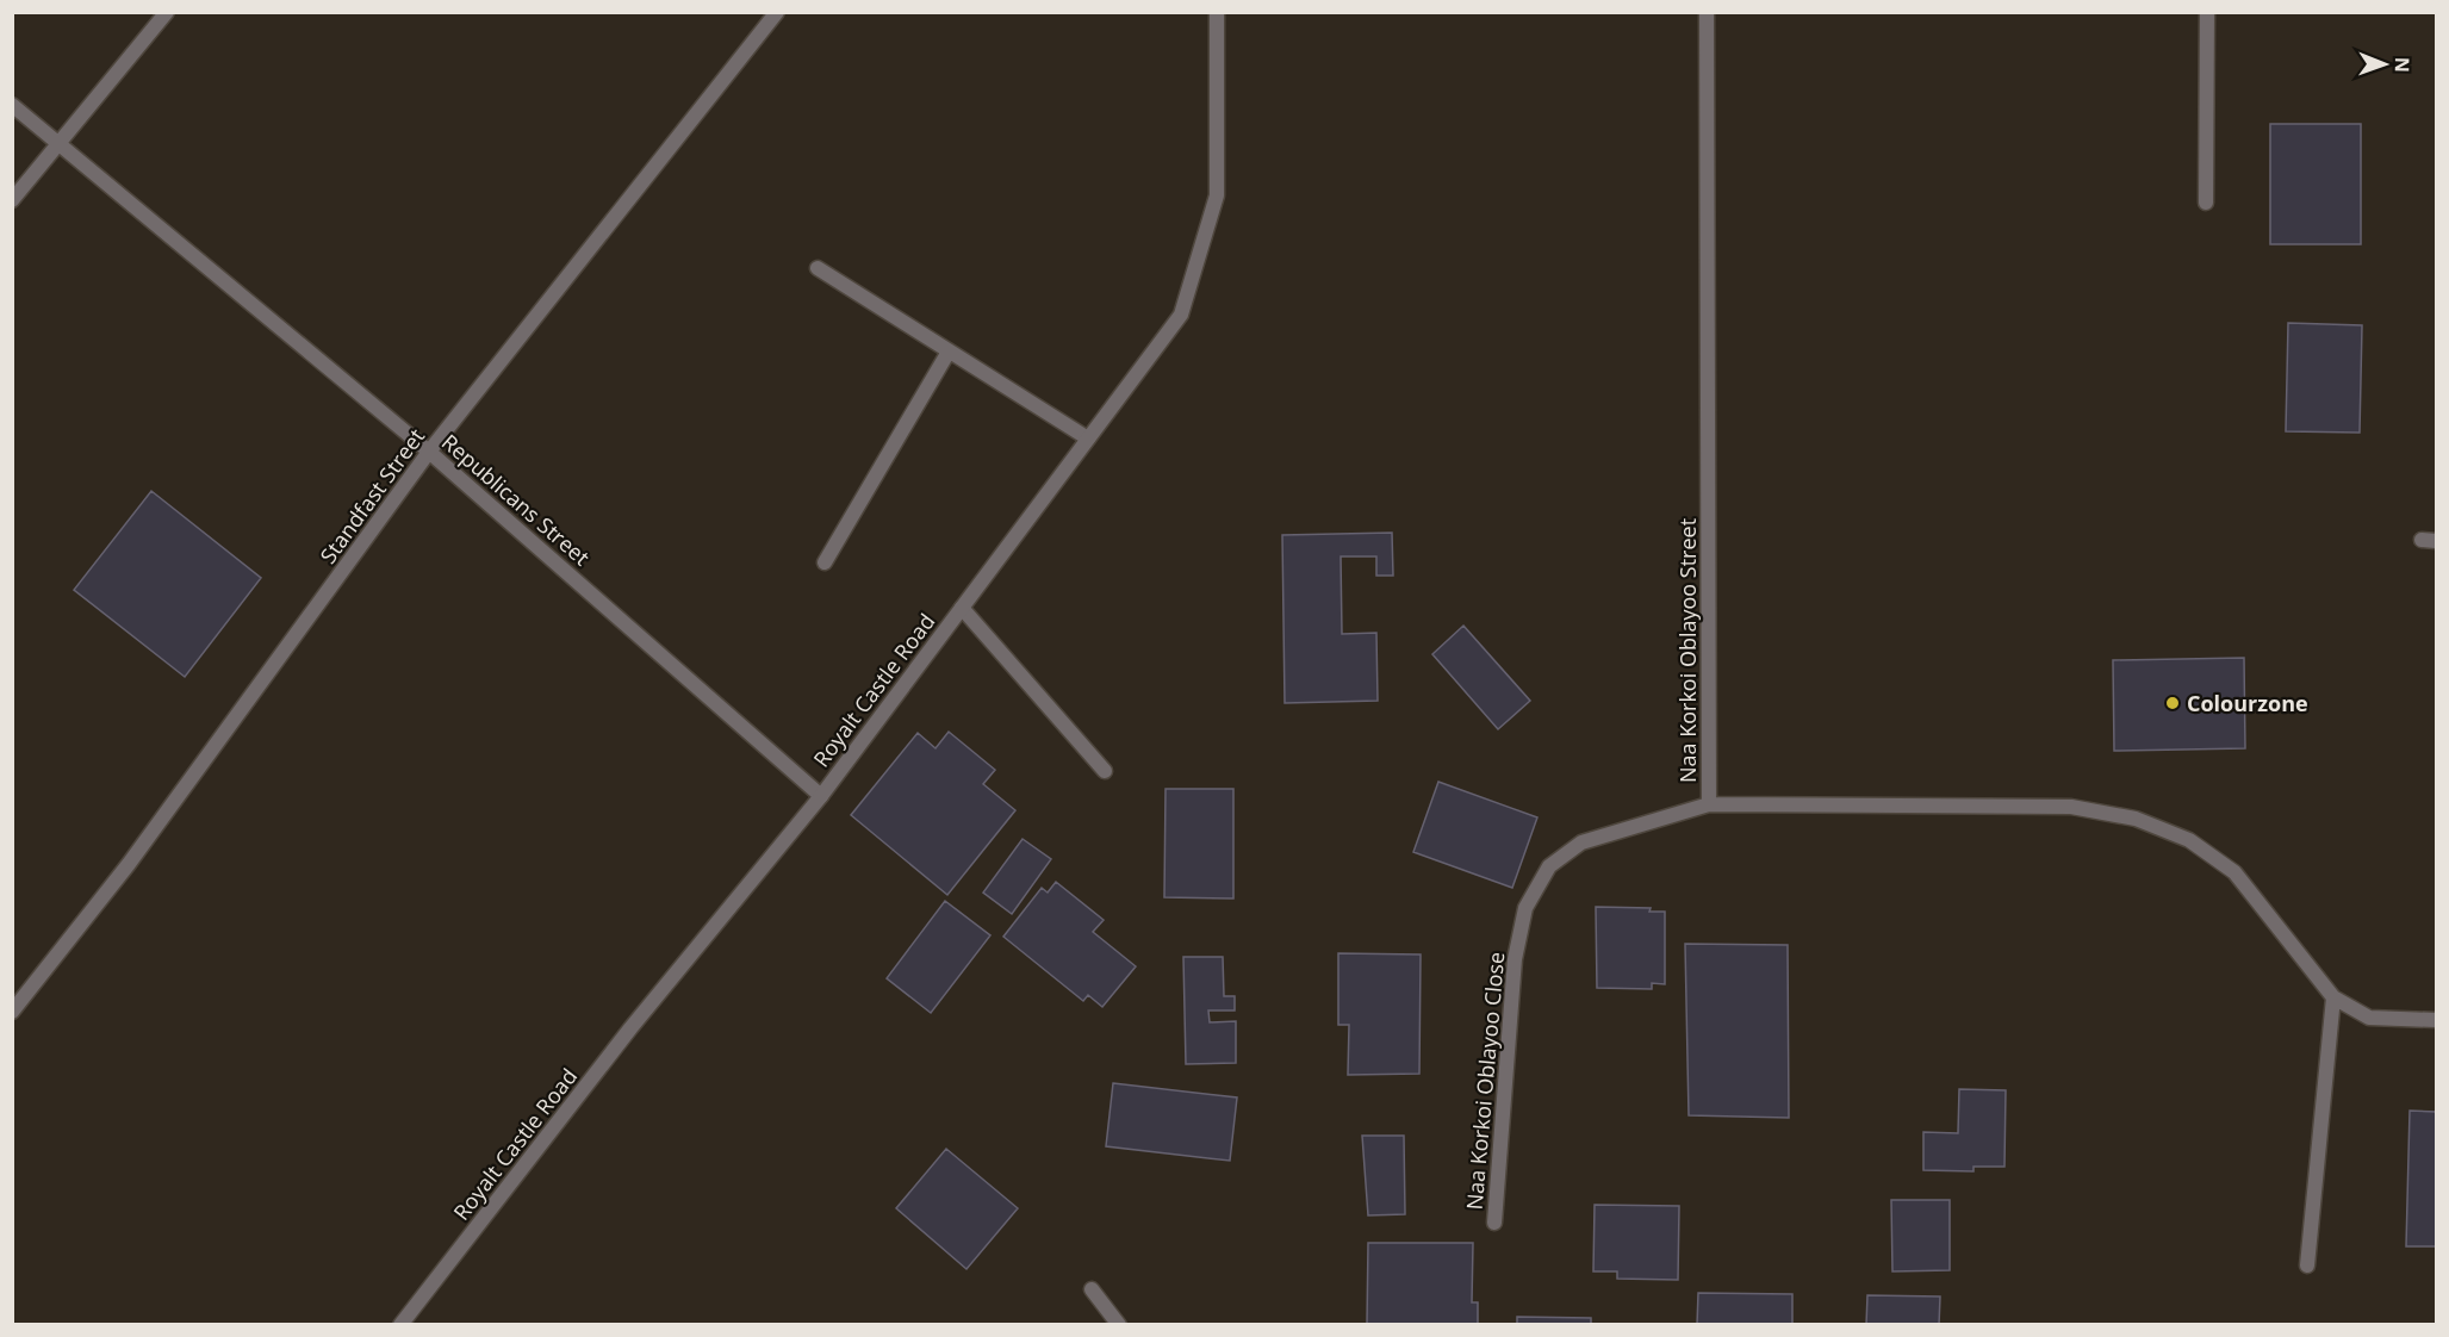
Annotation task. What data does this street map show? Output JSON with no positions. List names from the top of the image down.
{
  "streets": {
    "street": [
      "Standfast Street",
      "Republicans Street",
      "Naa Korkoi Oblayoo Street",
      "Royalt Castle Road",
      "Naa Korkoi Oblayoo Close"
    ]
  },
  "crossings": [
    ["Standfast Street", "Republicans Street"],
    ["Republicans Street", "Royalt Castle Road"],
    ["Naa Korkoi Oblayoo Street", "Naa Korkoi Oblayoo Close"]
  ],
  "places": ["Colourzone"],
  "north": "right"
}
